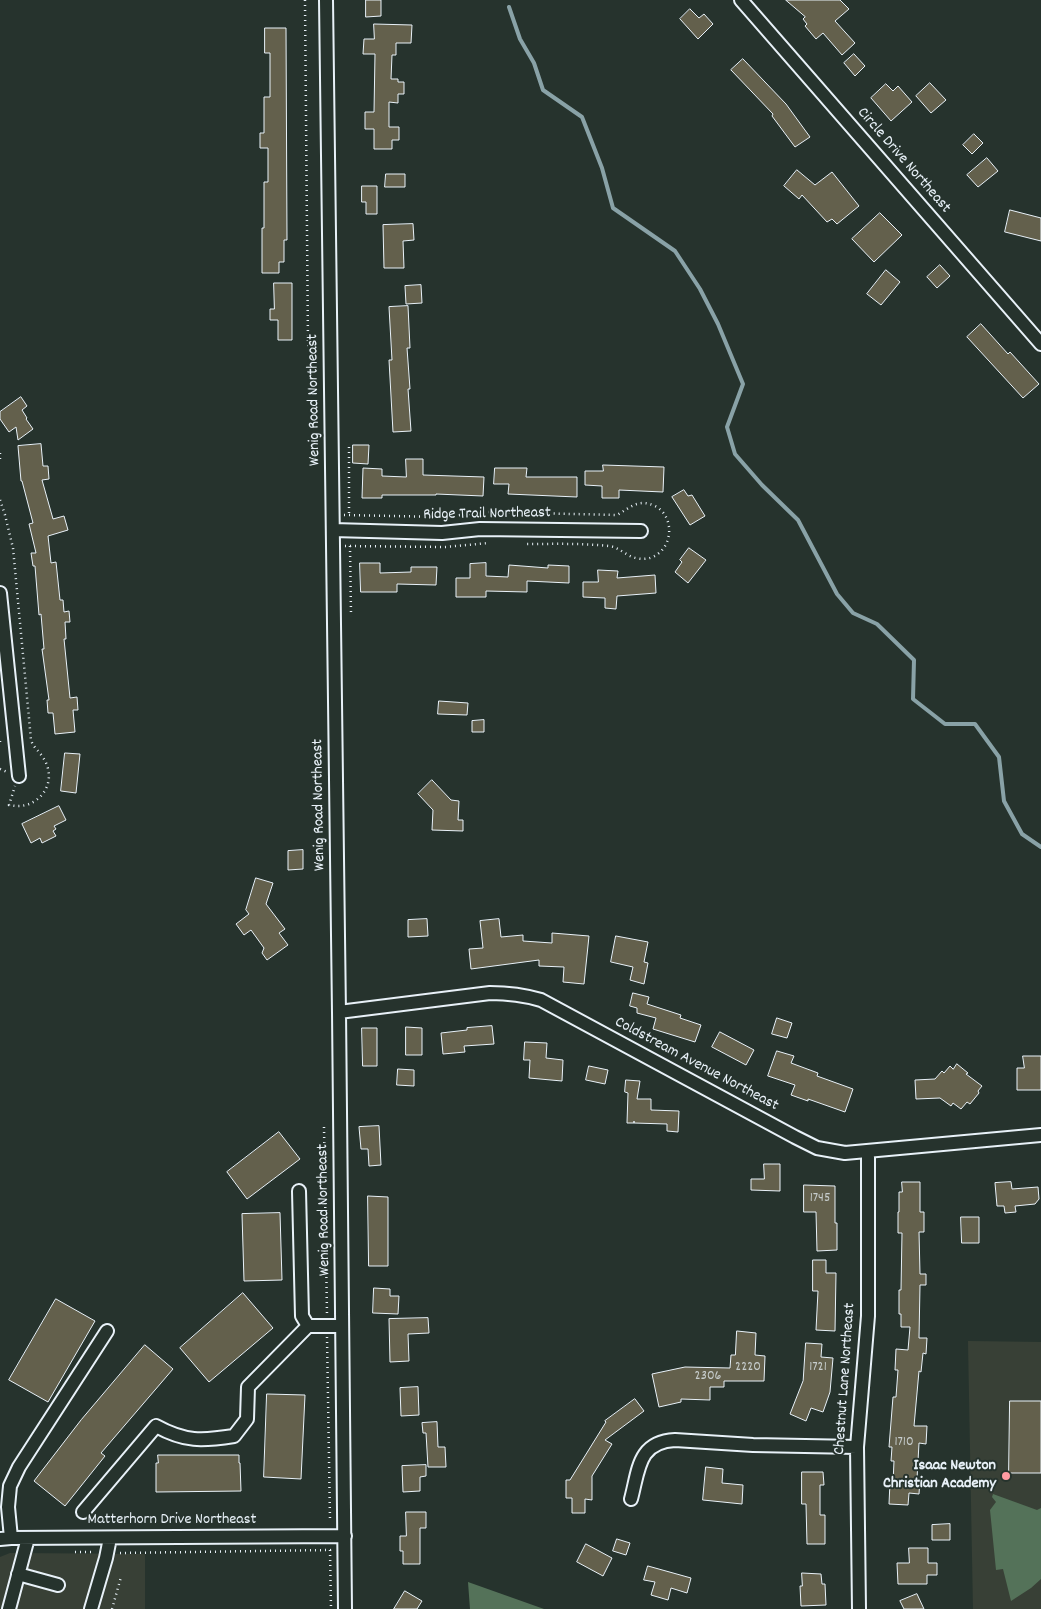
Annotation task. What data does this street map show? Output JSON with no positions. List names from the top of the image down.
{
  "streets": {
    "street": [
      "Circle Drive Northeast",
      "Wenig Road Northeast",
      "Ridge Trail Northeast",
      "Coldstream Avenue Northeast",
      "Chestnut Lane Northeast",
      "Matterhorn Drive Northeast"
    ]
  },
  "crossings": [
    ["Wenig Road Northeast", "Ridge Trail Northeast"],
    ["Wenig Road Northeast", "Coldstream Avenue Northeast"],
    ["Wenig Road Northeast", "Matterhorn Drive Northeast"],
    ["Coldstream Avenue Northeast", "Chestnut Lane Northeast"]
  ],
  "places": ["Isaac Newton Christian Academy"],
  "house_numbers": [
    "1745",
    "2220",
    "1721",
    "2306",
    "1710"
  ]
}
